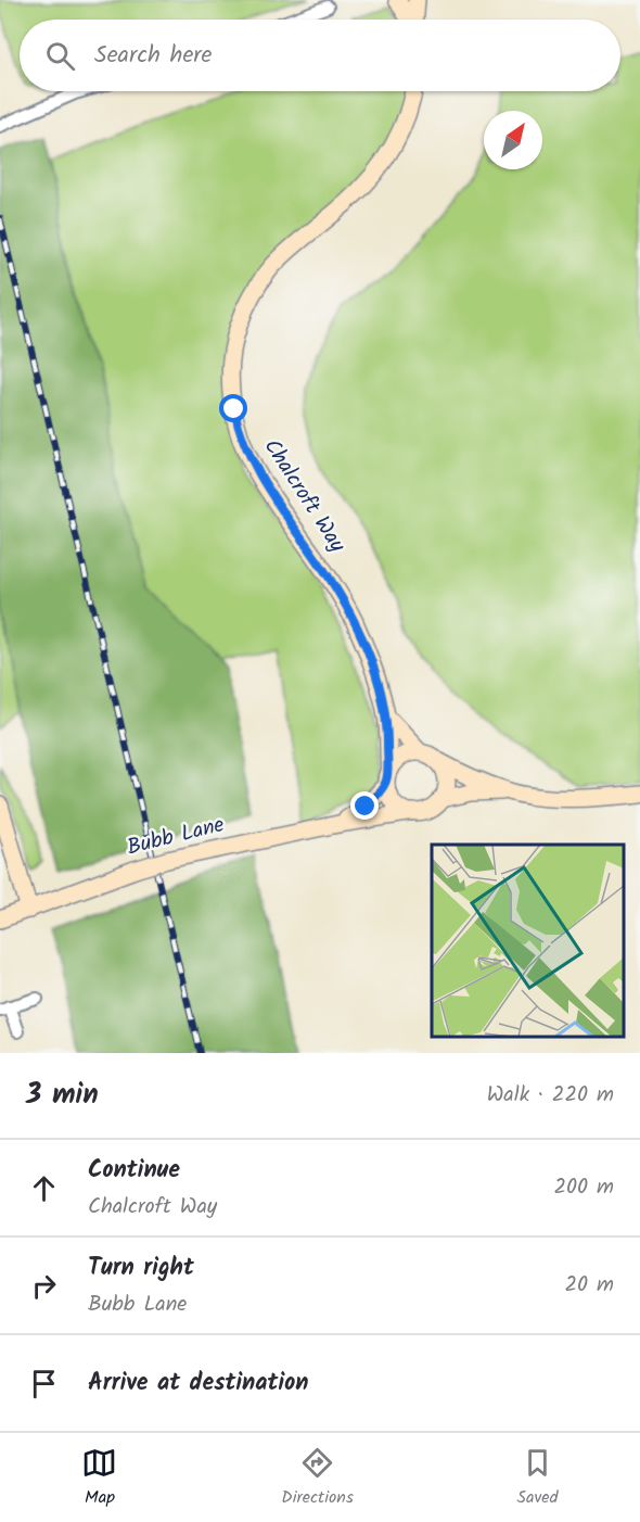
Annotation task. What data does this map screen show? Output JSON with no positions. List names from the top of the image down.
{
  "streets": {
    "street": ["Chalcroft Way", "Bubb Lane"]
  },
  "crossings": [
    ["Chalcroft Way", "Bubb Lane"]
  ],
  "north": "top right",
  "page": {
    "search": "Search here",
    "heading": ["3 min", "Walk · 220 m"],
    "list": [
      ["Continue", "Chalcroft Way", "200 m"],
      ["Turn right", "Bubb Lane", "20 m"],
      "Arrive at destination"
    ],
    "nav": ["Map", "Directions", "Saved"]
  }
}
